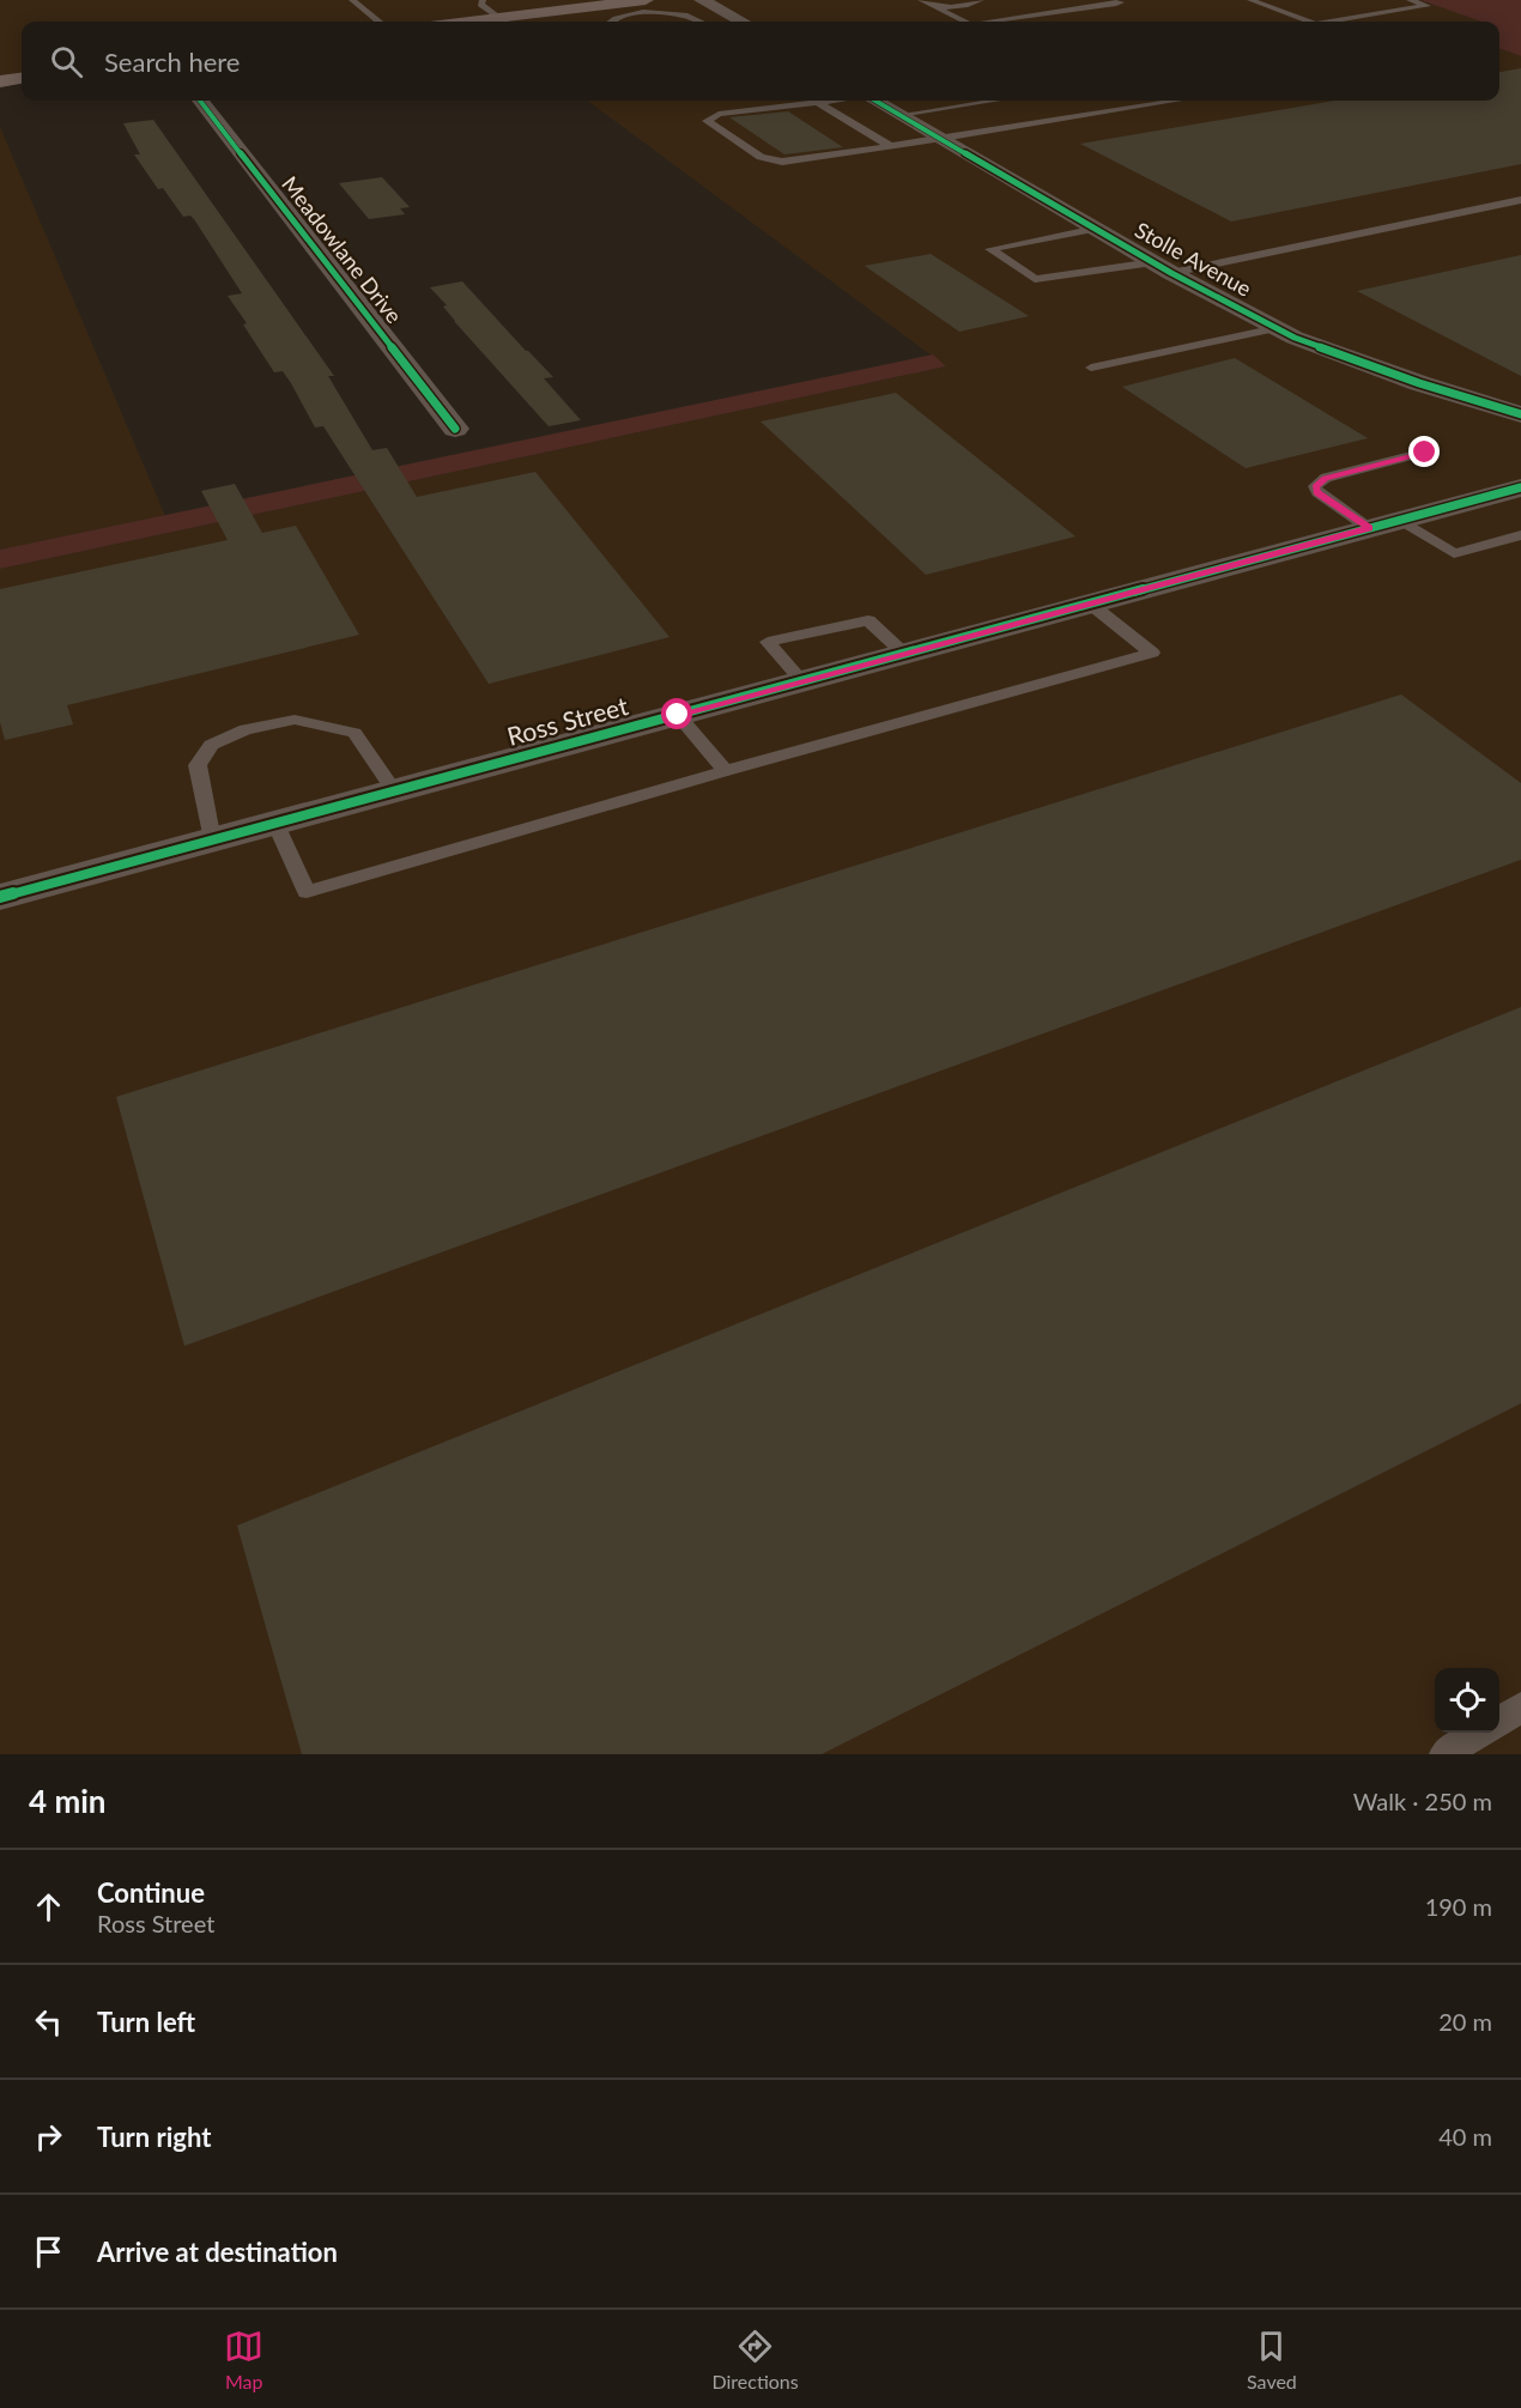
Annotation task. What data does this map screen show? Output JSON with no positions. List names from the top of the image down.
{
  "streets": {
    "street": ["Meadowlane Drive", "Stolle Avenue", "Ross Street"]
  },
  "page": {
    "search": "Search here",
    "heading": ["4 min", "Walk · 250 m"],
    "list": [
      ["Continue", "Ross Street", "190 m"],
      ["Turn left", "20 m"],
      ["Turn right", "40 m"],
      "Arrive at destination"
    ],
    "nav": ["Map", "Directions", "Saved"]
  }
}
